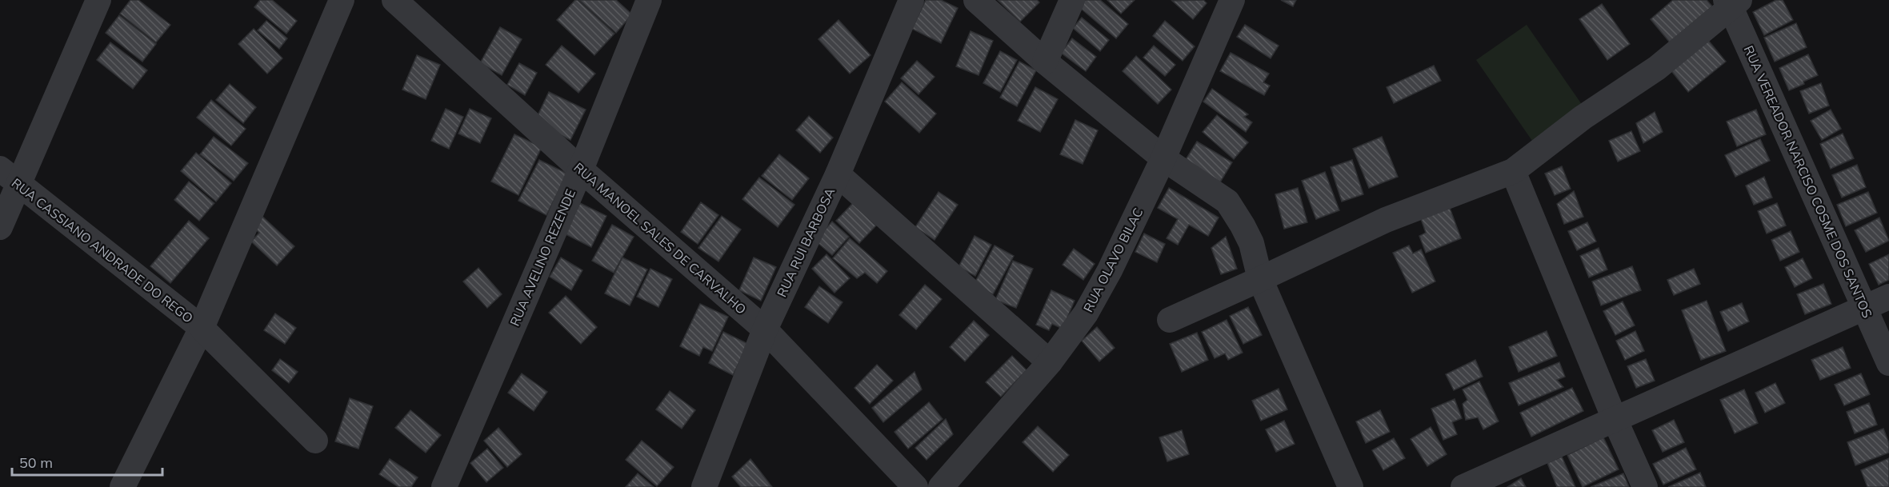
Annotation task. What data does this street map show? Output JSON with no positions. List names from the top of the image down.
{
  "streets": {
    "street": [
      "RUA VEREADOR NARCISO COSME DOS SANTOS",
      "RUA MANOEL SALES DE CARVALHO",
      "RUA RUI BARBOSA",
      "RUA CASSIANO ANDRADE DO REGO",
      "RUA AVELINO REZENDE",
      "RUA OLAVO BILAC"
    ]
  },
  "crossings": [
    ["RUA MANOEL SALES DE CARVALHO", "RUA RUI BARBOSA"],
    ["RUA MANOEL SALES DE CARVALHO", "RUA AVELINO REZENDE"]
  ],
  "scale_bar": "50 m"
}
